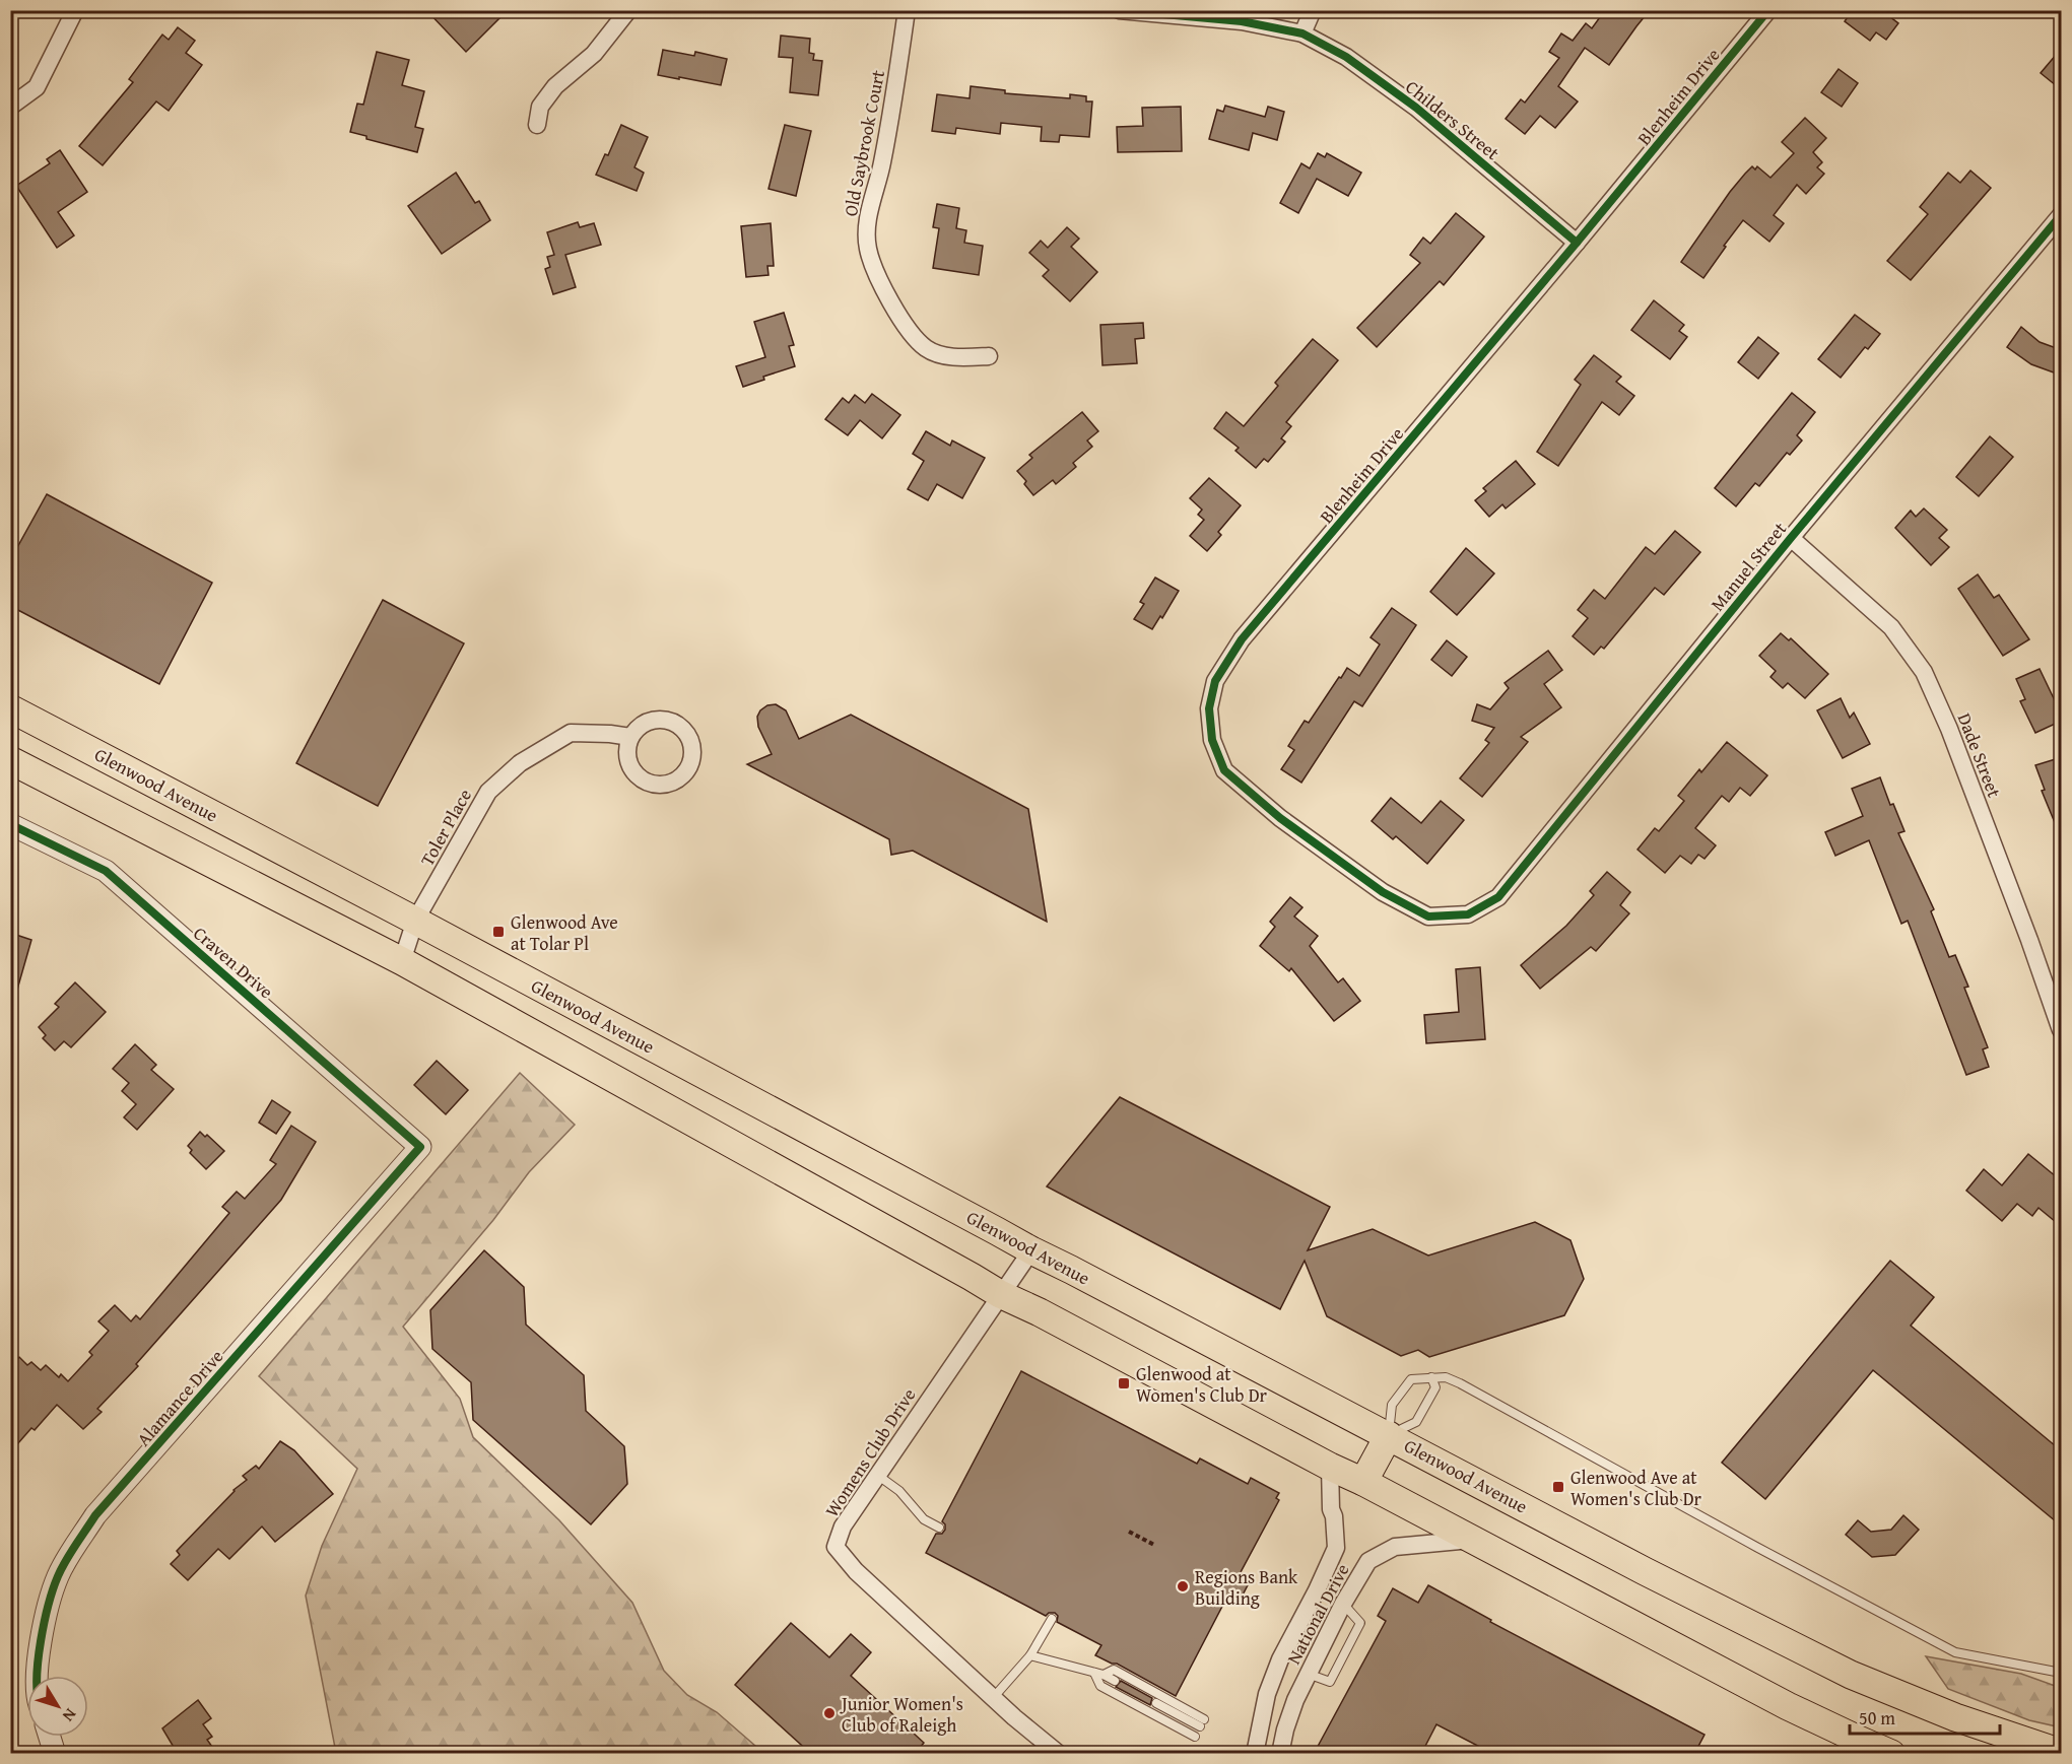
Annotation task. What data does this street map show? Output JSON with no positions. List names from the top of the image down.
{
  "streets": {
    "main road": ["Glenwood Avenue"],
    "street": [
      "Blenheim Drive",
      "Childers Street",
      "Old Saybrook Court",
      "Manuel Street",
      "Dade Street",
      "Toler Place",
      "Craven Drive",
      "Alamance Drive",
      "Womens Club Drive",
      "National Drive"
    ]
  },
  "crossings": [
    ["Blenheim Drive", "Childers Street"],
    ["Blenheim Drive", "Manuel Street"],
    ["Manuel Street", "Dade Street"],
    ["Glenwood Avenue", "Toler Place"],
    ["Glenwood Avenue", "Womens Club Drive"],
    ["Craven Drive", "Alamance Drive"]
  ],
  "places": {
    "transit": ["Glenwood Ave at Tolar Pl", "Glenwood at Women's Club Dr", "Glenwood Ave at Women's Club Dr"],
    "other": ["Regions Bank Building", "Junior Women's Club of Raleigh"]
  },
  "scale_bar": "50 m",
  "north": "bottom right"
}
